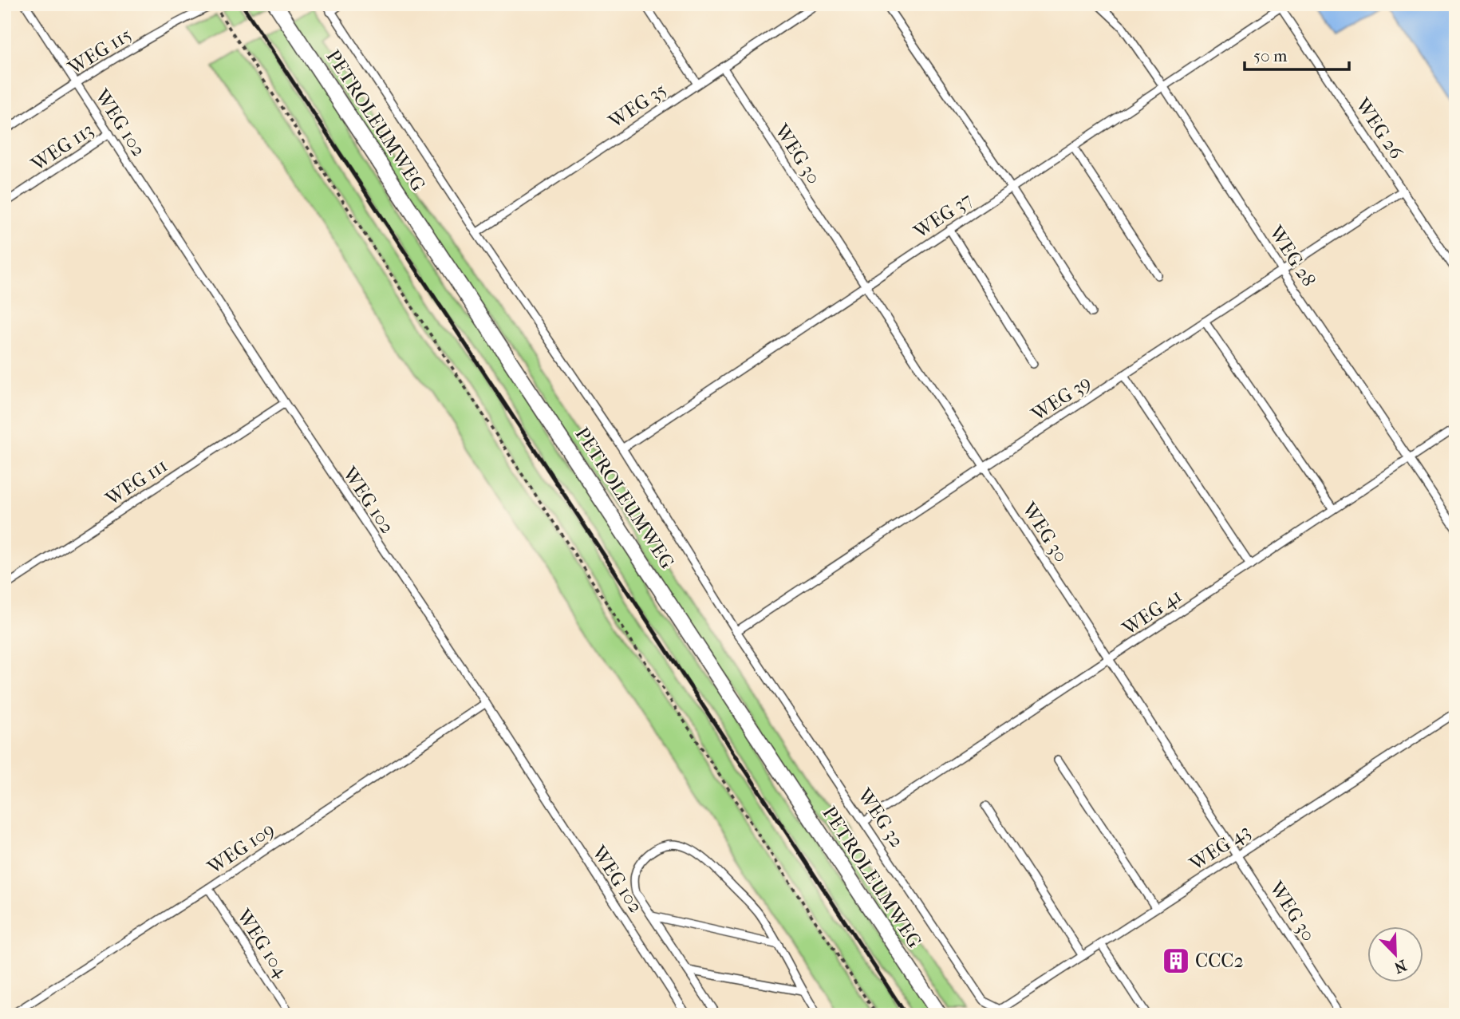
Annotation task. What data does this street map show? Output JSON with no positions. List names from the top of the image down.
{
  "streets": {
    "street": ["PETROLEUMWEG"],
    "lane": [
      "WEG 115",
      "WEG 35",
      "WEG 102",
      "WEG 26",
      "WEG 113",
      "WEG 30",
      "WEG 37",
      "WEG 28",
      "WEG 39",
      "WEG 111",
      "WEG 41",
      "WEG 32",
      "WEG 43",
      "WEG 109",
      "WEG 104"
    ]
  },
  "crossings": [
    ["WEG 115", "WEG 102"],
    ["WEG 35", "WEG 30"],
    ["WEG 35", "WEG 32"],
    ["WEG 102", "WEG 113"],
    ["WEG 102", "WEG 111"],
    ["WEG 102", "WEG 109"],
    ["WEG 26", "WEG 37"],
    ["WEG 26", "WEG 39"],
    ["WEG 30", "WEG 37"],
    ["WEG 30", "WEG 39"],
    ["WEG 30", "WEG 41"],
    ["WEG 30", "WEG 43"],
    ["WEG 37", "WEG 28"],
    ["WEG 37", "WEG 32"],
    ["WEG 28", "WEG 39"],
    ["WEG 28", "WEG 41"],
    ["WEG 39", "WEG 32"],
    ["WEG 41", "WEG 32"],
    ["WEG 32", "WEG 43"],
    ["WEG 109", "WEG 104"]
  ],
  "places": {
    "building": ["CCC2"]
  },
  "scale_bar": "50 m",
  "north": "bottom right"
}
